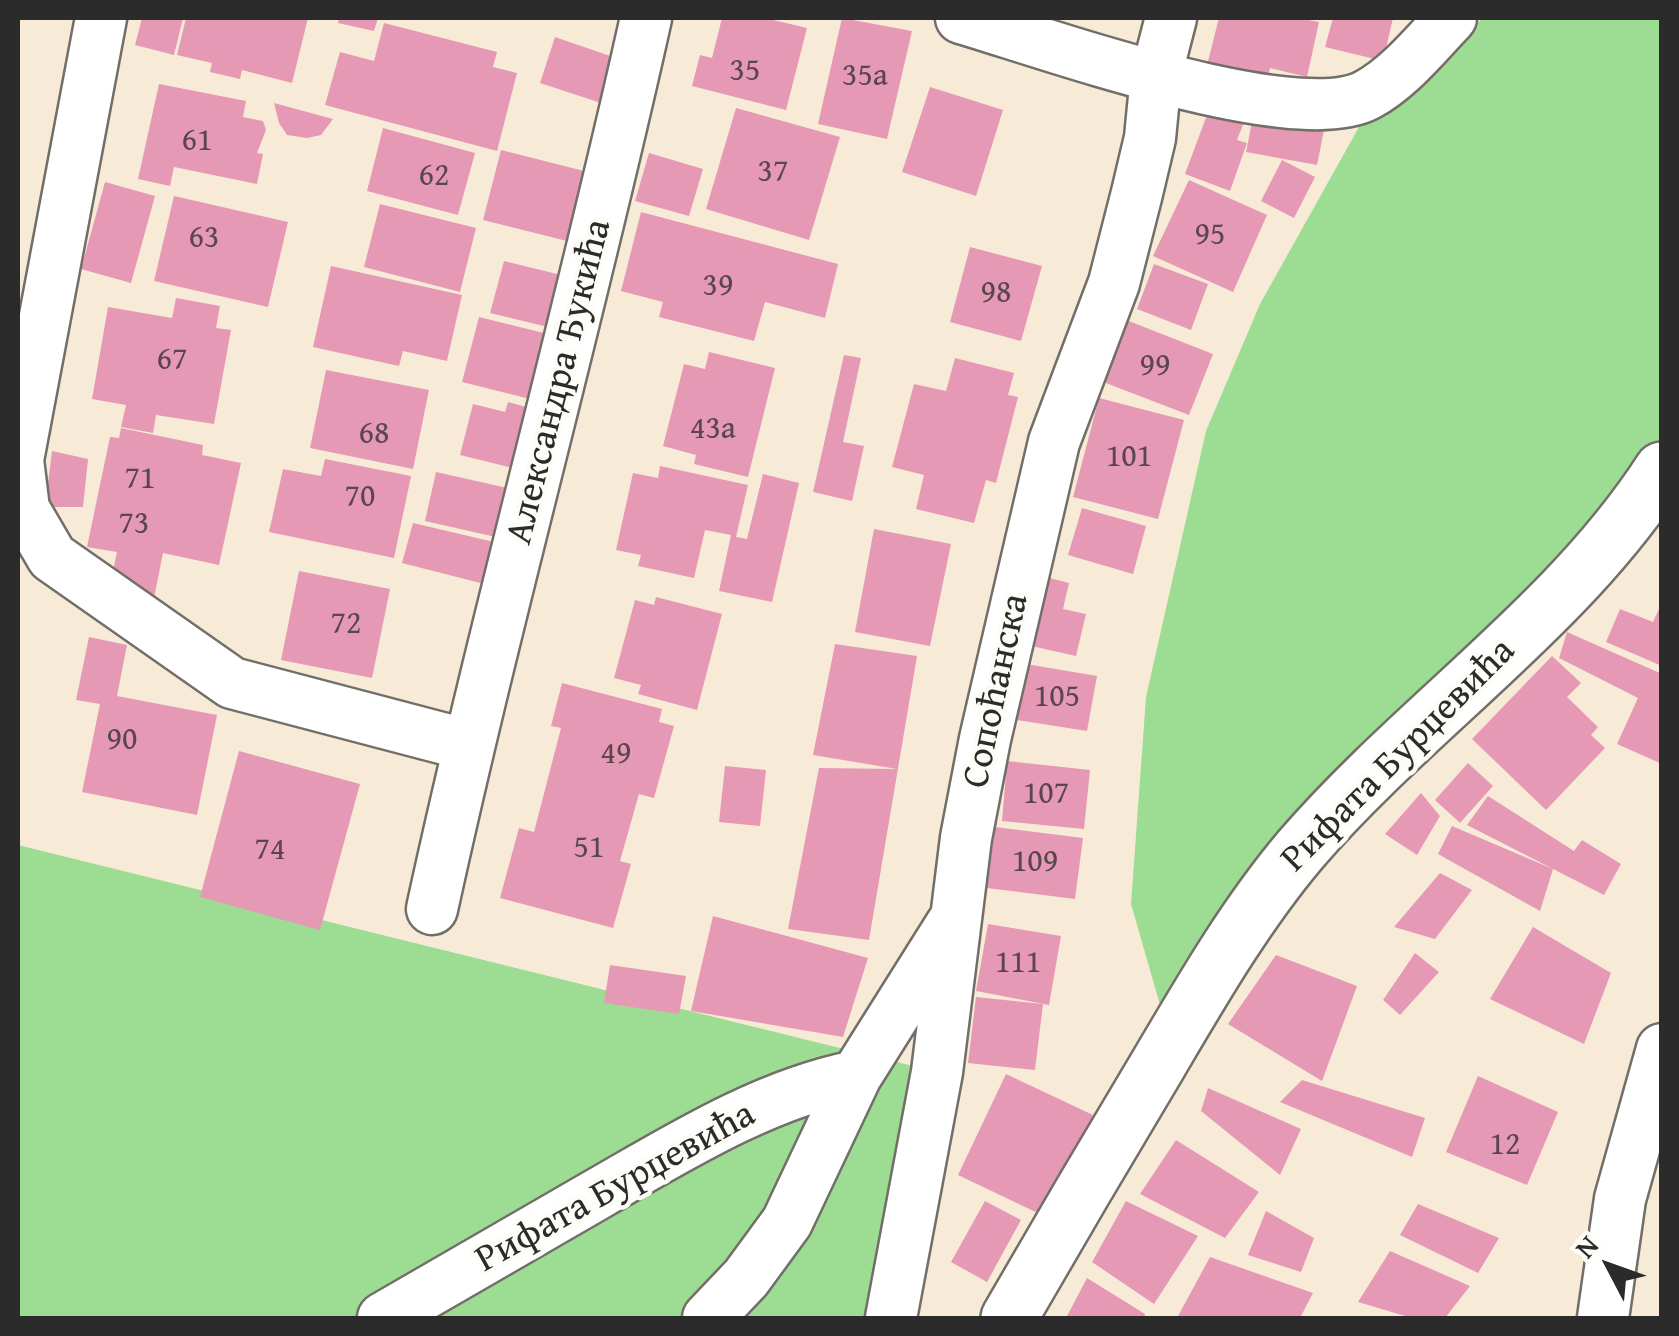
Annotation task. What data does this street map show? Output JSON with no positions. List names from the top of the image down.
{
  "streets": {
    "main road": ["Рифата Бурџевића"],
    "street": ["Александра Ђукића", "Сопоћанска"]
  },
  "house_numbers": [
    "35",
    "35a",
    "61",
    "37",
    "62",
    "95",
    "63",
    "39",
    "98",
    "67",
    "99",
    "43a",
    "68",
    "101",
    "71",
    "70",
    "73",
    "72",
    "105",
    "90",
    "49",
    "107",
    "51",
    "74",
    "109",
    "111",
    "12"
  ],
  "north": "top left"
}
